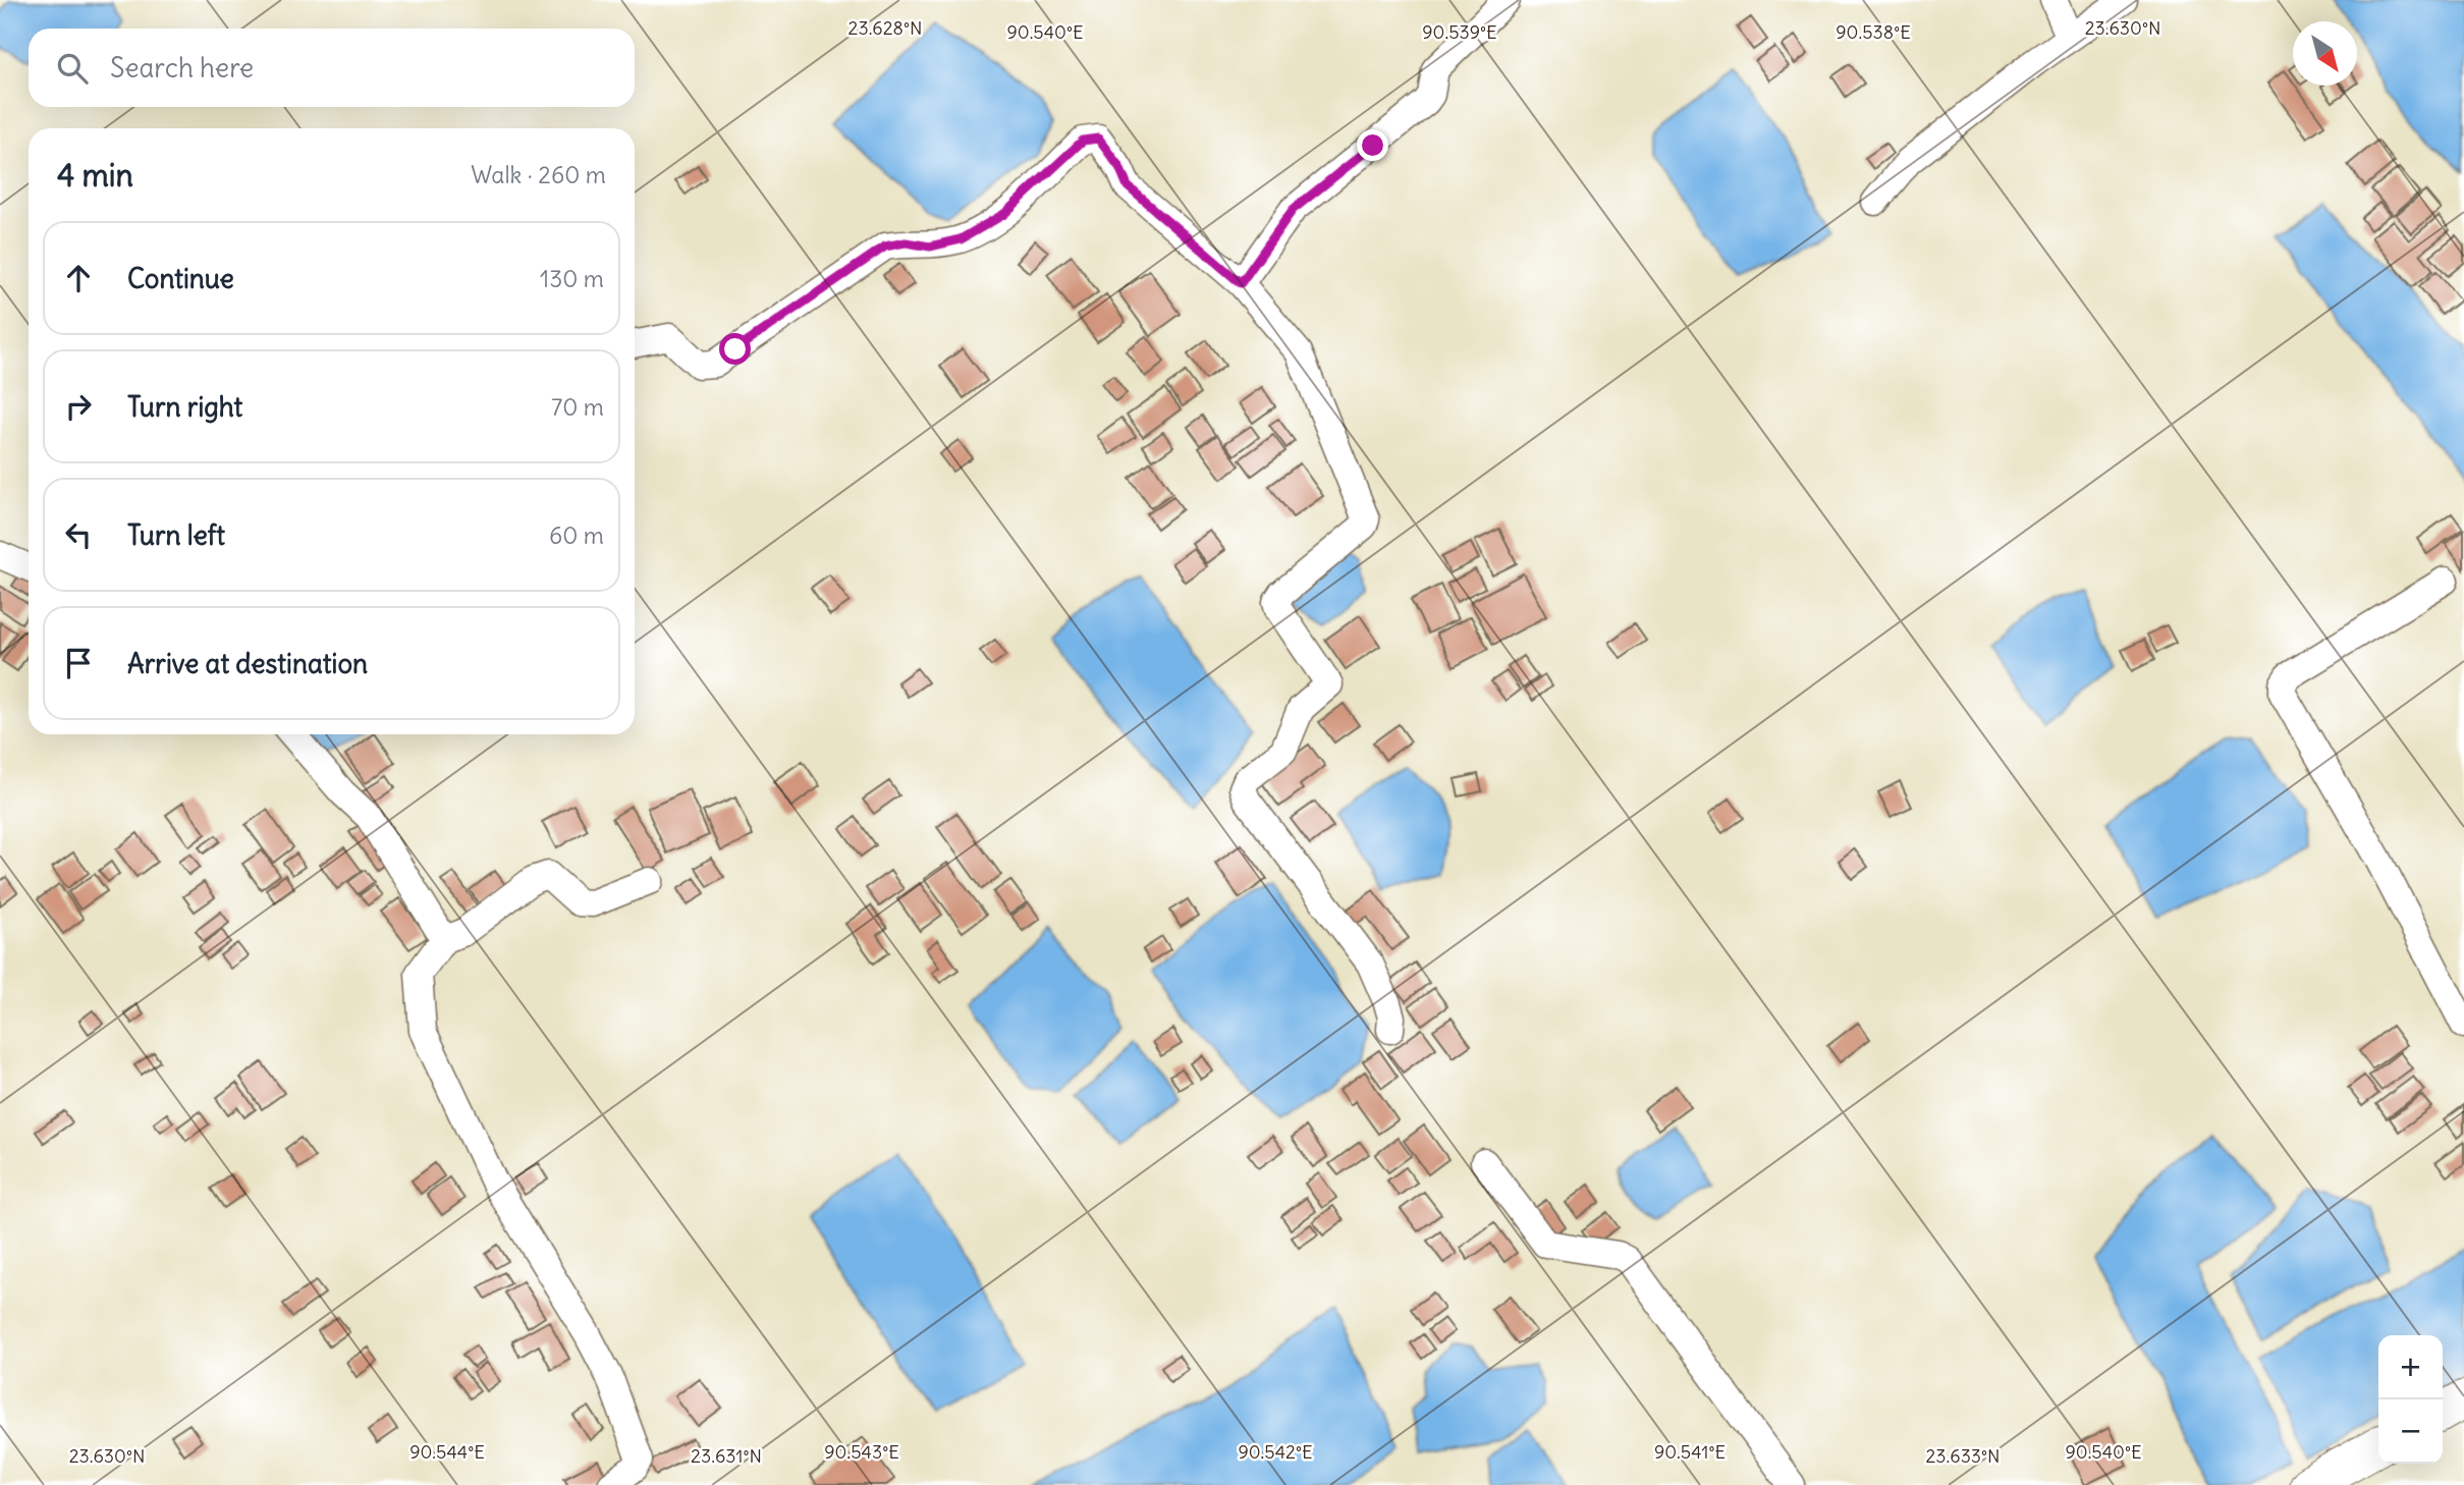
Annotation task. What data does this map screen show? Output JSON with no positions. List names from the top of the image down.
{
  "north": "bottom right",
  "page": {
    "search": "Search here",
    "heading": ["4 min", "Walk · 260 m"],
    "list": [
      ["Continue", "130 m"],
      ["Turn right", "70 m"],
      ["Turn left", "60 m"],
      "Arrive at destination"
    ],
    "map_buttons": ["+", "−"]
  },
  "coordinates": [
    "23.628°N",
    "23.630°N",
    "90.540°E",
    "90.539°E",
    "90.538°E",
    "90.544°E",
    "90.543°E",
    "90.542°E",
    "90.541°E",
    "23.631°N",
    "23.633°N"
  ]
}
